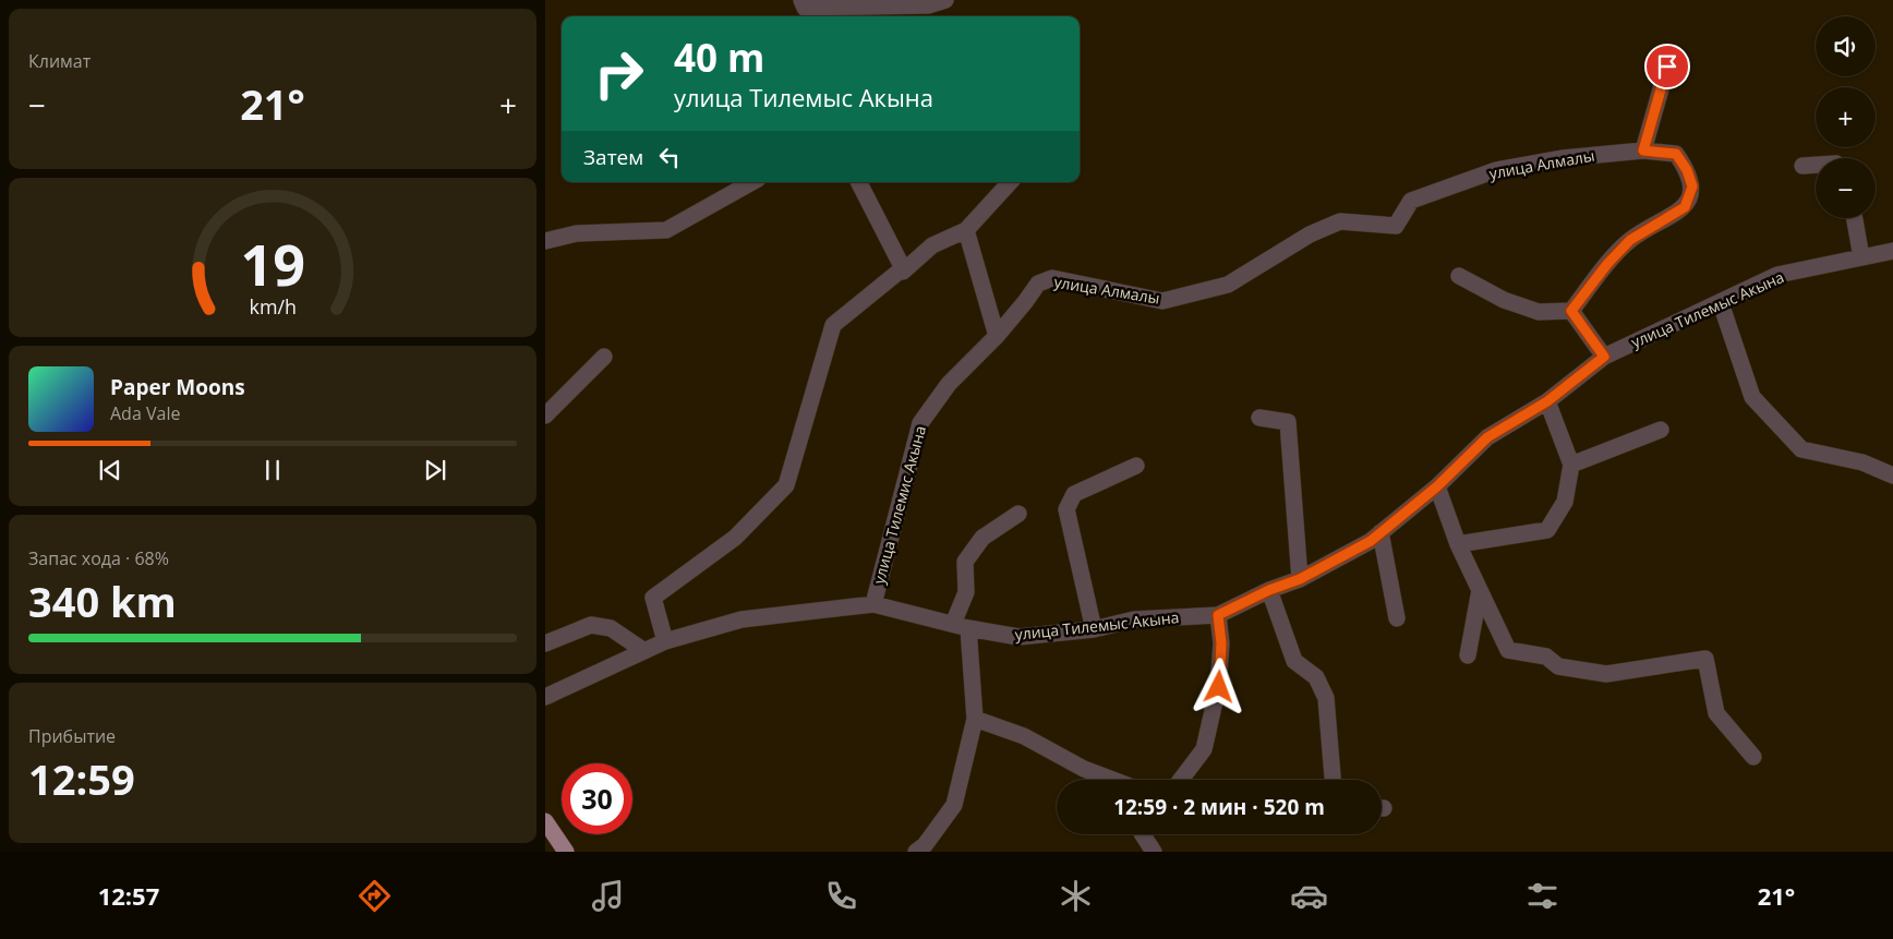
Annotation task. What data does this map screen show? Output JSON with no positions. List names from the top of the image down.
{
  "streets": {
    "street": ["улица Алмалы", "улица Тилемыс Акына", "улица Тилемис Акына"]
  },
  "crossings": [
    ["улица Алмалы", "улица Тилемис Акына"],
    ["улица Тилемыс Акына", "улица Тилемис Акына"]
  ],
  "page": {
    "tile": [
      "Климат",
      ["Запас хода · 68%", "340 km"],
      ["Прибытие", "12:59"]
    ],
    "map_buttons": ["+", "−"],
    "turn": ["40 m", "улица Тилемыс Акына"],
    "heat": ["−", "21°", "+"],
    "then": "Затем",
    "song": ["Paper Moons", "Ada Vale"],
    "limit": "30",
    "trip": "12:59 · 2 мин · 520 m",
    "tabs": ["12:57", "21°"],
    "gauge": ["19", "km/h"]
  }
}
